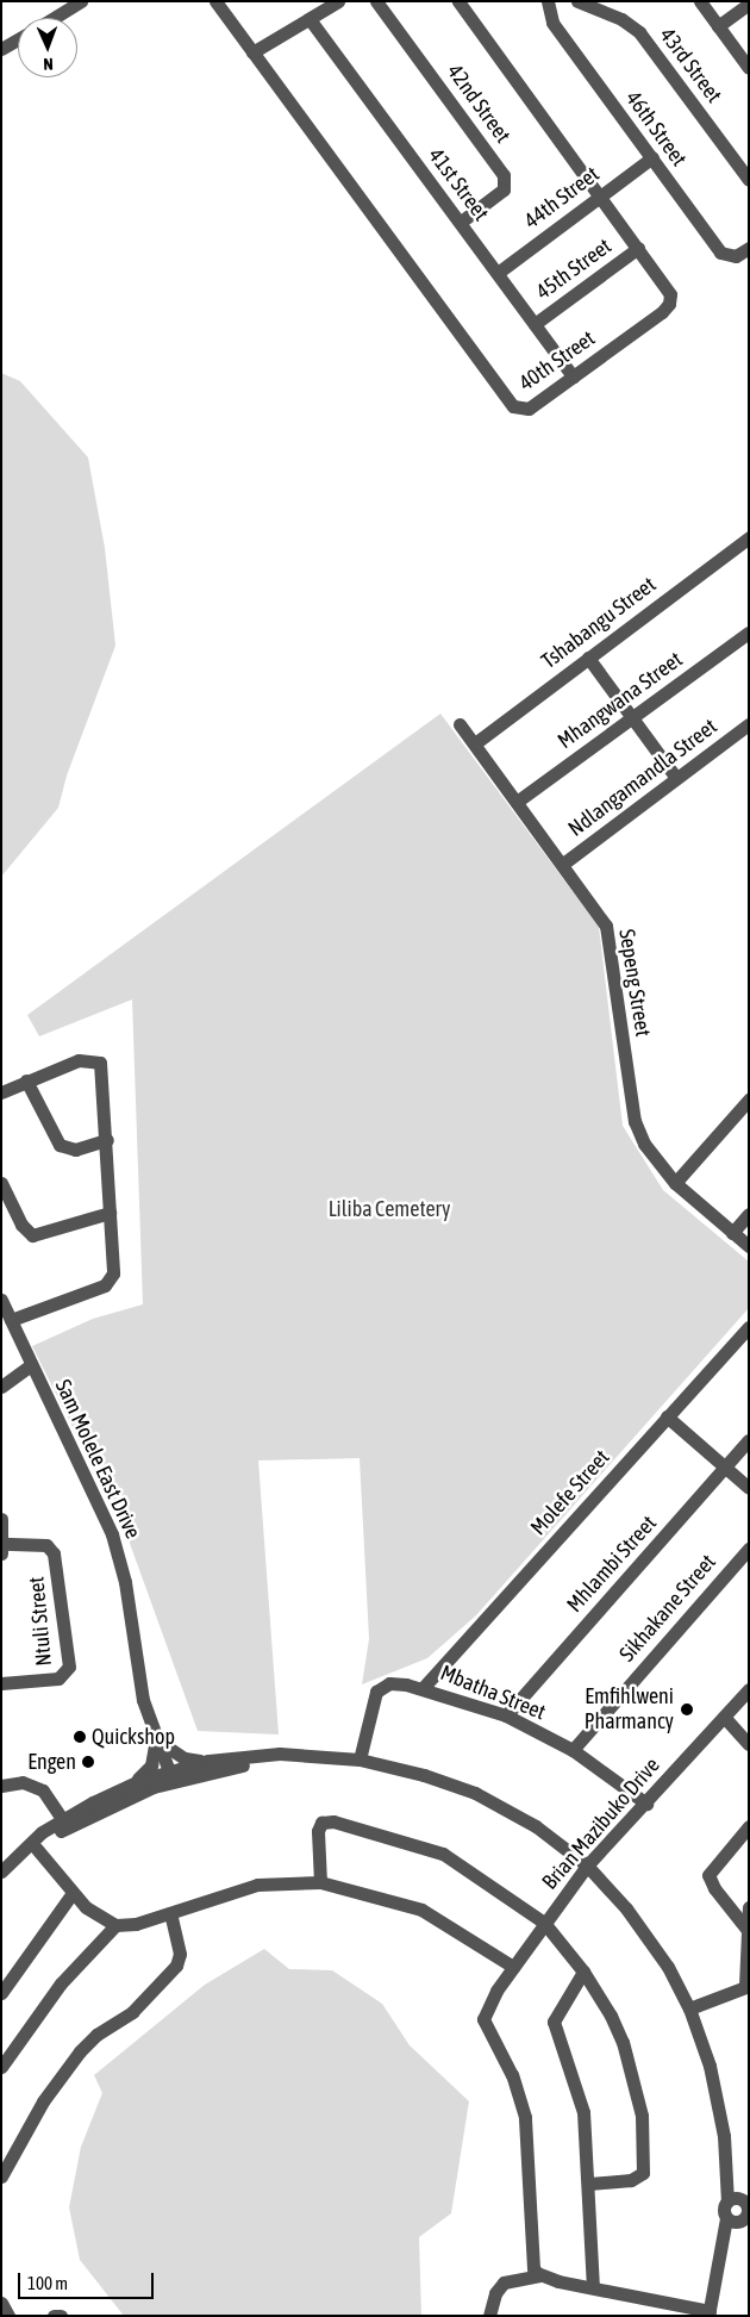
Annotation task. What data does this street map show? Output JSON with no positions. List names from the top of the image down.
{
  "streets": {
    "street": [
      "43rd Street",
      "42nd Street",
      "46th Street",
      "41st Street",
      "44th Street",
      "45th Street",
      "40th Street",
      "Tshabangu Street",
      "Mhangwana Street",
      "Ndlangamandla Street",
      "Sepeng Street",
      "Sam Molele East Drive",
      "Molefe Street",
      "Mhlambi Street",
      "Sikhakane Street",
      "Ntuli Street",
      "Mbatha Street",
      "Brian Mazibuko Drive"
    ]
  },
  "crossings": [
    ["42nd Street", "41st Street"],
    ["46th Street", "44th Street"],
    ["41st Street", "44th Street"],
    ["41st Street", "45th Street"],
    ["41st Street", "40th Street"],
    ["44th Street", "40th Street"],
    ["45th Street", "40th Street"],
    ["Tshabangu Street", "Sepeng Street"],
    ["Mhangwana Street", "Sepeng Street"],
    ["Ndlangamandla Street", "Sepeng Street"],
    ["Molefe Street", "Mbatha Street"],
    ["Mhlambi Street", "Mbatha Street"],
    ["Sikhakane Street", "Mbatha Street"],
    ["Mbatha Street", "Brian Mazibuko Drive"]
  ],
  "parks": ["Liliba Cemetery"],
  "places": ["Emfihlweni Pharmancy", "Quickshop", "Engen"],
  "scale_bar": "100 m",
  "north": "bottom"
}
